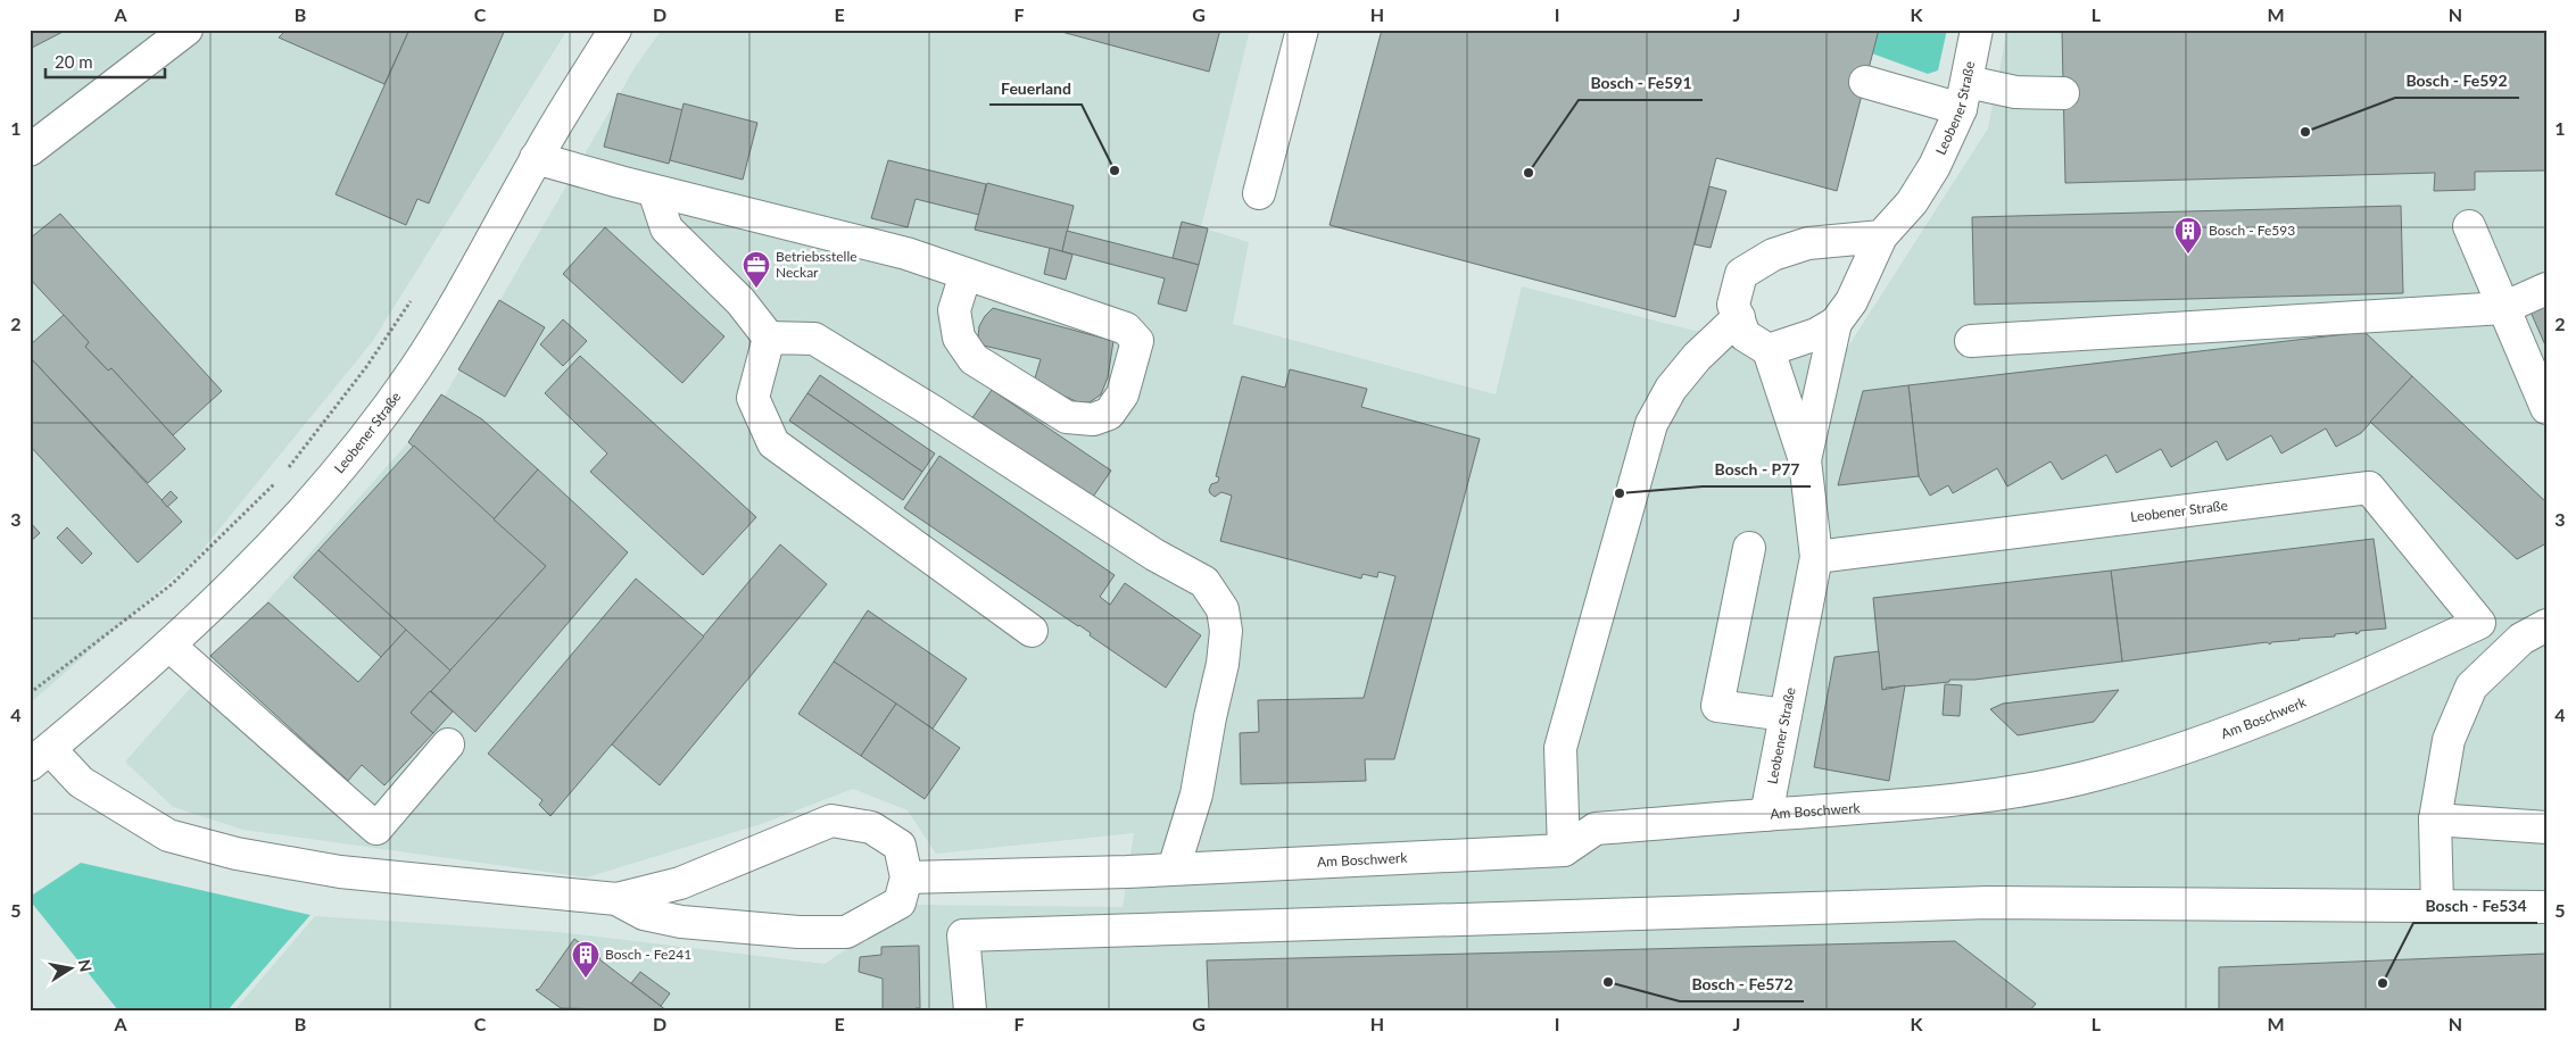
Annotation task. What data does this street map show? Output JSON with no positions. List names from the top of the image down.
{
  "streets": {
    "street": ["Leobener Straße", "Am Boschwerk"]
  },
  "crossings": [
    ["Leobener Straße", "Am Boschwerk"]
  ],
  "places": {
    "other": [
      "Bosch - Fe592",
      "Feuerland",
      "Bosch - Fe591",
      "Bosch - P77",
      "Bosch - Fe572",
      "Bosch - Fe534"
    ],
    "building": ["Bosch - Fe593", "Bosch - Fe241"],
    "office": ["Betriebsstelle Neckar"]
  },
  "scale_bar": "20 m",
  "north": "right",
  "grid": {
    "columns": [
      "A",
      "B",
      "C",
      "D",
      "E",
      "F",
      "G",
      "H",
      "I",
      "J",
      "K",
      "L",
      "M",
      "N"
    ],
    "rows": [
      "1",
      "2",
      "3",
      "4",
      "5"
    ]
  }
}
